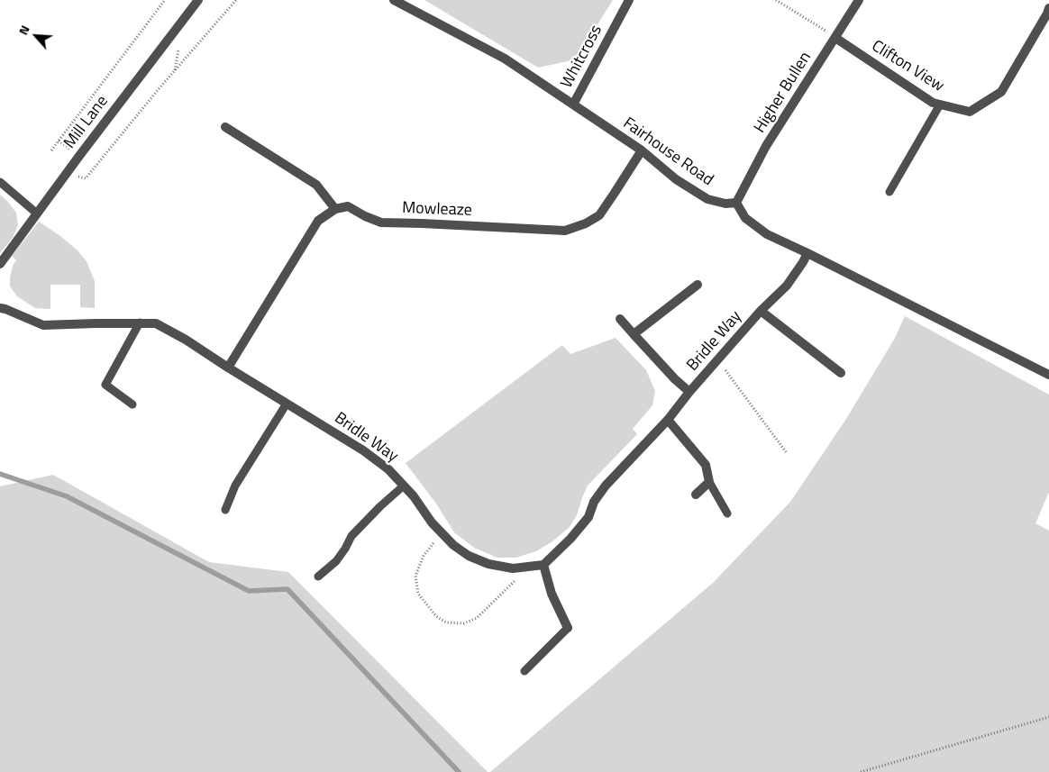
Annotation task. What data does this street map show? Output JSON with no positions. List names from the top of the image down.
{
  "streets": {
    "street": [
      "Whitcross",
      "Clifton View",
      "Higher Bullen",
      "Mill Lane",
      "Fairhouse Road",
      "Mowleaze",
      "Bridle Way"
    ]
  },
  "crossings": [
    ["Whitcross", "Fairhouse Road"],
    ["Clifton View", "Higher Bullen"],
    ["Higher Bullen", "Fairhouse Road"],
    ["Fairhouse Road", "Mowleaze"]
  ],
  "north": "top left"
}
